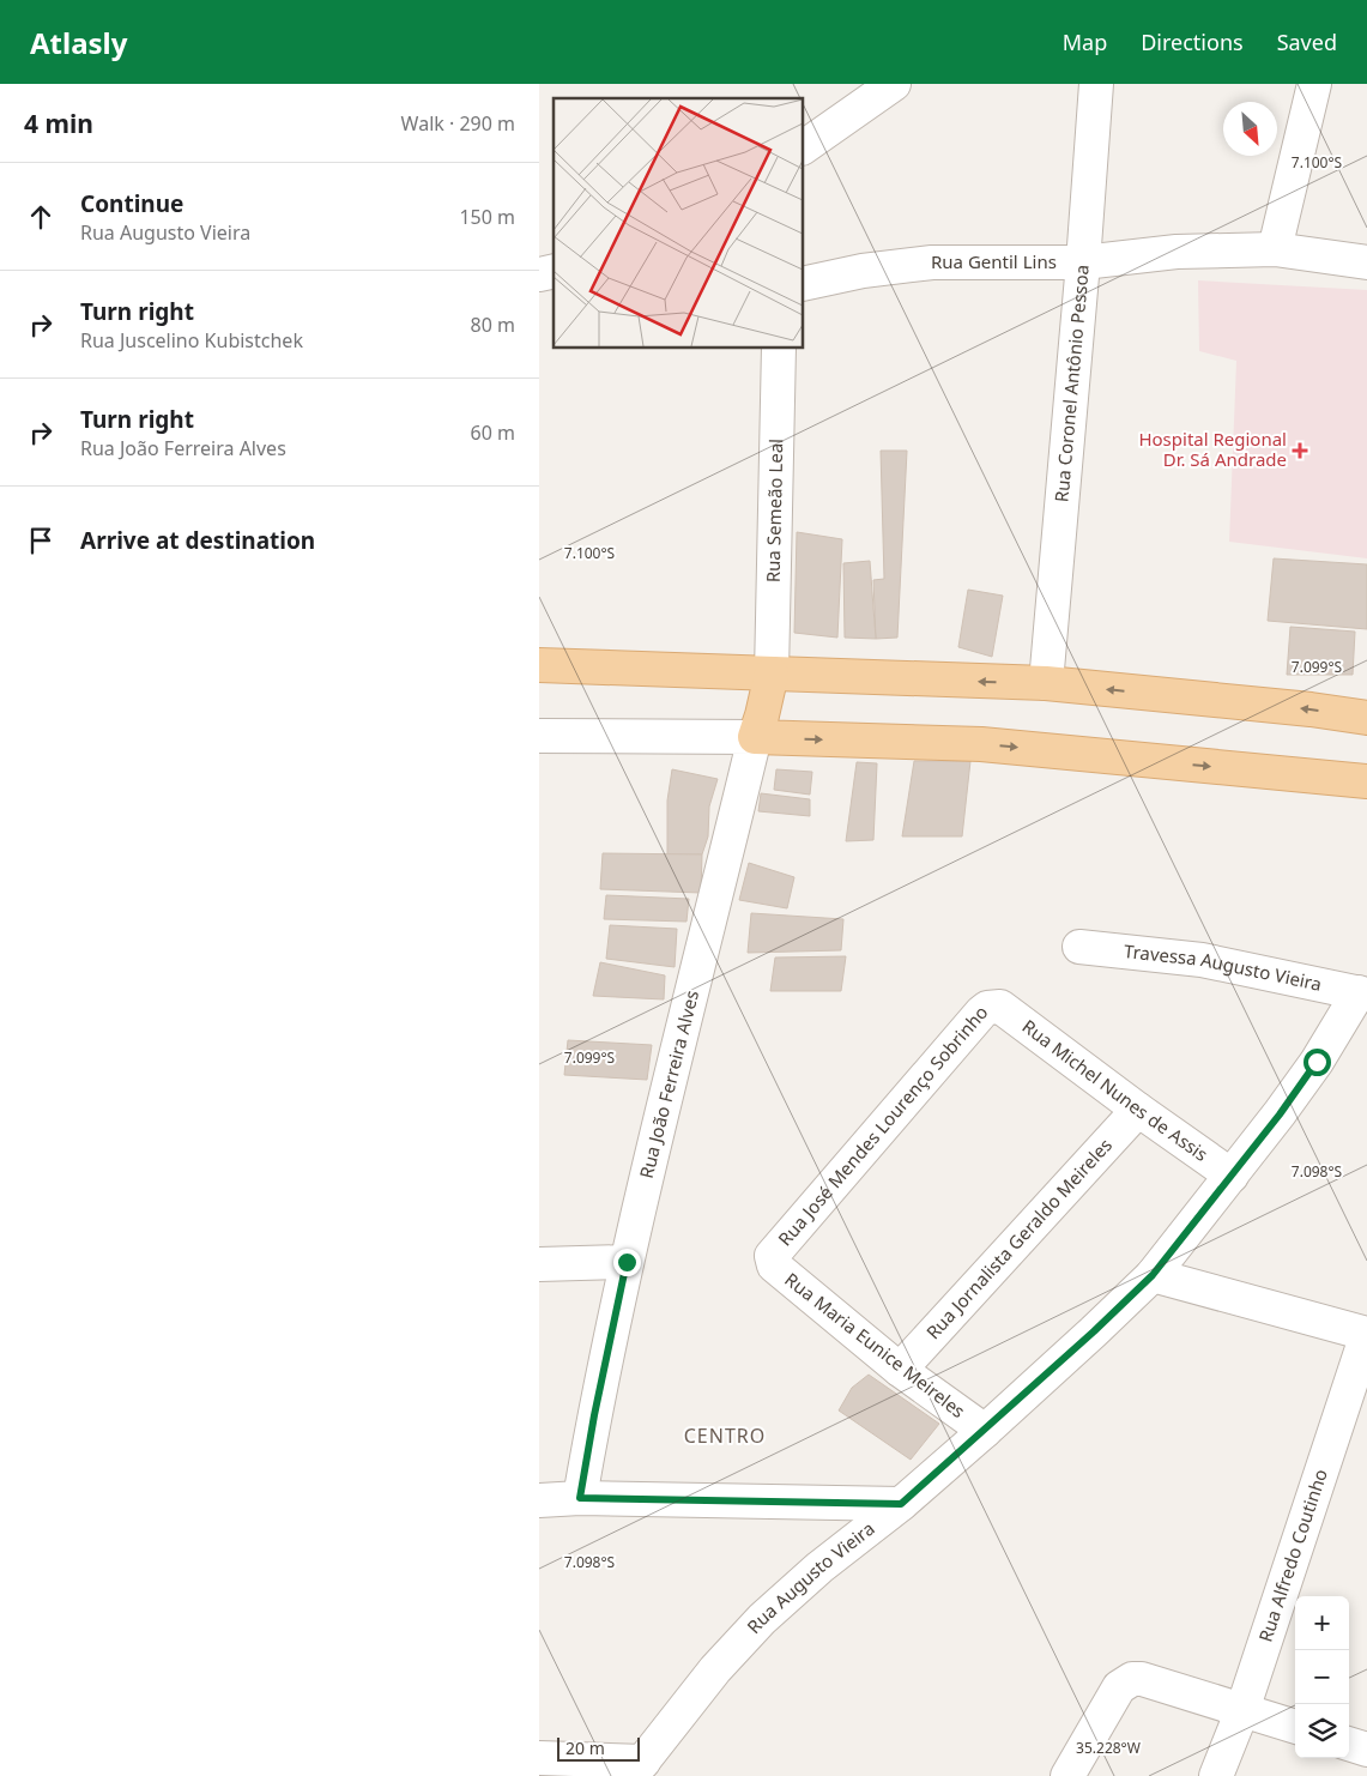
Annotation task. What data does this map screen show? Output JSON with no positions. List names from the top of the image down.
{
  "streets": {
    "main road": ["Rua João Ferreira Alves"],
    "street": [
      "Rua Gentil Lins",
      "Rua Coronel Antônio Pessoa",
      "Rua Semeão Leal",
      "Travessa Augusto Vieira",
      "Rua Michel Nunes de Assis",
      "Rua José Mendes Lourenço Sobrinho",
      "Rua Jornalista Geraldo Meireles",
      "Rua Maria Eunice Meireles",
      "Rua Alfredo Coutinho",
      "Rua Augusto Vieira"
    ]
  },
  "crossings": [
    ["Rua Gentil Lins", "Rua Coronel Antônio Pessoa"],
    ["Rua Semeão Leal", "Rua João Ferreira Alves"],
    ["Travessa Augusto Vieira", "Rua Augusto Vieira"],
    ["Rua Michel Nunes de Assis", "Rua José Mendes Lourenço Sobrinho"],
    ["Rua Michel Nunes de Assis", "Rua Jornalista Geraldo Meireles"],
    ["Rua Michel Nunes de Assis", "Rua Augusto Vieira"],
    ["Rua José Mendes Lourenço Sobrinho", "Rua Maria Eunice Meireles"],
    ["Rua Jornalista Geraldo Meireles", "Rua Maria Eunice Meireles"],
    ["Rua Maria Eunice Meireles", "Rua Augusto Vieira"]
  ],
  "districts": ["CENTRO"],
  "places": {
    "health": ["Hospital Regional Dr. Sá Andrade"]
  },
  "scale_bar": "20 m",
  "north": "bottom right",
  "page": {
    "header": "Atlasly",
    "nav": ["Map", "Directions", "Saved"],
    "heading": ["4 min", "Walk · 290 m"],
    "list": [
      ["Continue", "Rua Augusto Vieira", "150 m"],
      ["Turn right", "Rua Juscelino Kubistchek", "80 m"],
      ["Turn right", "Rua João Ferreira Alves", "60 m"],
      "Arrive at destination"
    ],
    "map_buttons": ["+", "−"],
    "scale": "20 m"
  },
  "coordinates": [
    "7.100°S",
    "7.099°S",
    "7.098°S",
    "35.228°W"
  ]
}
